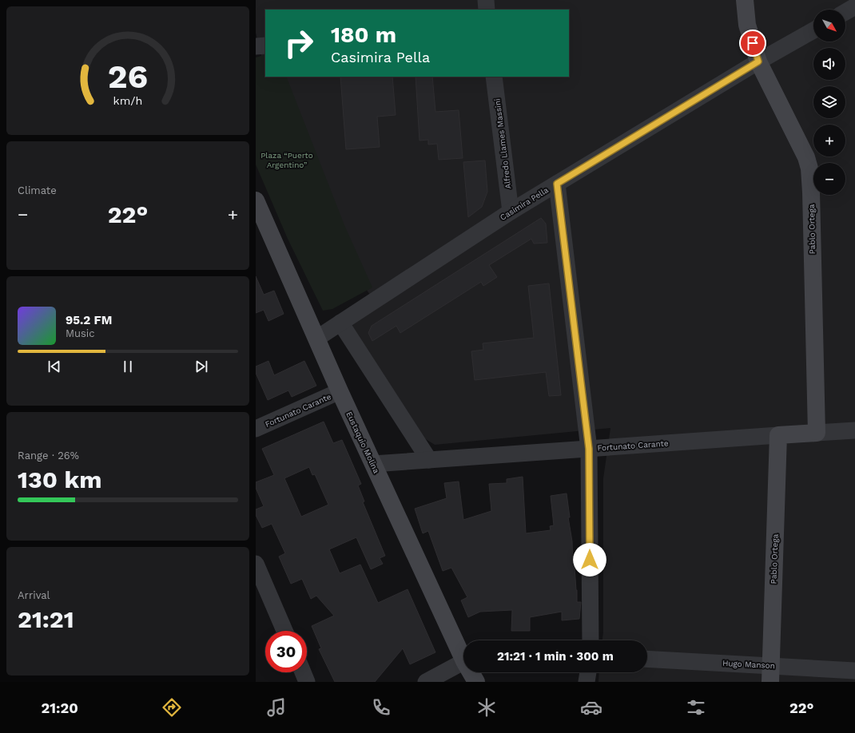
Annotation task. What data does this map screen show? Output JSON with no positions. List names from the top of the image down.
{
  "streets": {
    "street": [
      "Alfredo Llames Massini",
      "Casimira Pella",
      "Pablo Ortega",
      "Fortunato Carante",
      "Eustaquio Molina",
      "Hugo Manson"
    ]
  },
  "crossings": [
    ["Alfredo Llames Massini", "Casimira Pella"],
    ["Casimira Pella", "Pablo Ortega"],
    ["Casimira Pella", "Eustaquio Molina"],
    ["Pablo Ortega", "Fortunato Carante"],
    ["Pablo Ortega", "Hugo Manson"],
    ["Fortunato Carante", "Eustaquio Molina"]
  ],
  "parks": ["Plaza “Puerto Argentino”"],
  "north": "bottom right",
  "page": {
    "map_buttons": ["+", "−"],
    "turn": ["180 m", "Casimira Pella"],
    "tile": [
      "Climate",
      ["Range · 26%", "130 km"],
      ["Arrival", "21:21"]
    ],
    "heat": ["−", "22°", "+"],
    "song": ["95.2 FM", "Music"],
    "limit": "30",
    "trip": "21:21 · 1 min · 300 m",
    "tabs": ["21:20", "22°"],
    "gauge": ["26", "km/h"]
  }
}
